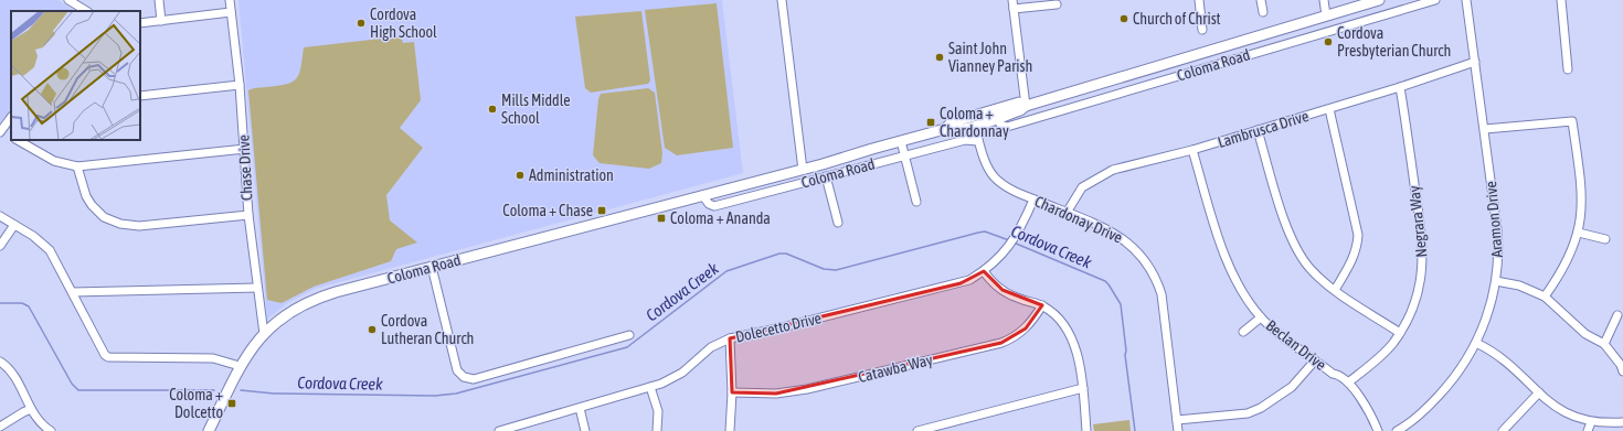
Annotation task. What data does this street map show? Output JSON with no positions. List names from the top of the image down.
{
  "streets": {
    "main road": ["Coloma Road"],
    "street": [
      "Lambrusca Drive",
      "Chase Drive",
      "Chardonay Drive",
      "Aramon Drive",
      "Negrara Way",
      "Dolecetto Drive",
      "Beclan Drive",
      "Catawba Way"
    ]
  },
  "crossings": [
    ["Coloma Road", "Chase Drive"],
    ["Coloma Road", "Chardonay Drive"],
    ["Lambrusca Drive", "Chardonay Drive"],
    ["Lambrusca Drive", "Aramon Drive"],
    ["Lambrusca Drive", "Negrara Way"],
    ["Lambrusca Drive", "Beclan Drive"],
    ["Chardonay Drive", "Dolecetto Drive"],
    ["Negrara Way", "Beclan Drive"]
  ],
  "water": ["Cordova Creek"],
  "places": {
    "other": [
      "Church of Christ",
      "Cordova High School",
      "Cordova Presbyterian Church",
      "Saint John Vianney Parish",
      "Mills Middle School",
      "Administration",
      "Cordova Lutheran Church"
    ],
    "transit": [
      "Coloma + Chardonnay",
      "Coloma + Chase",
      "Coloma + Ananda",
      "Coloma + Dolcetto"
    ]
  }
}
